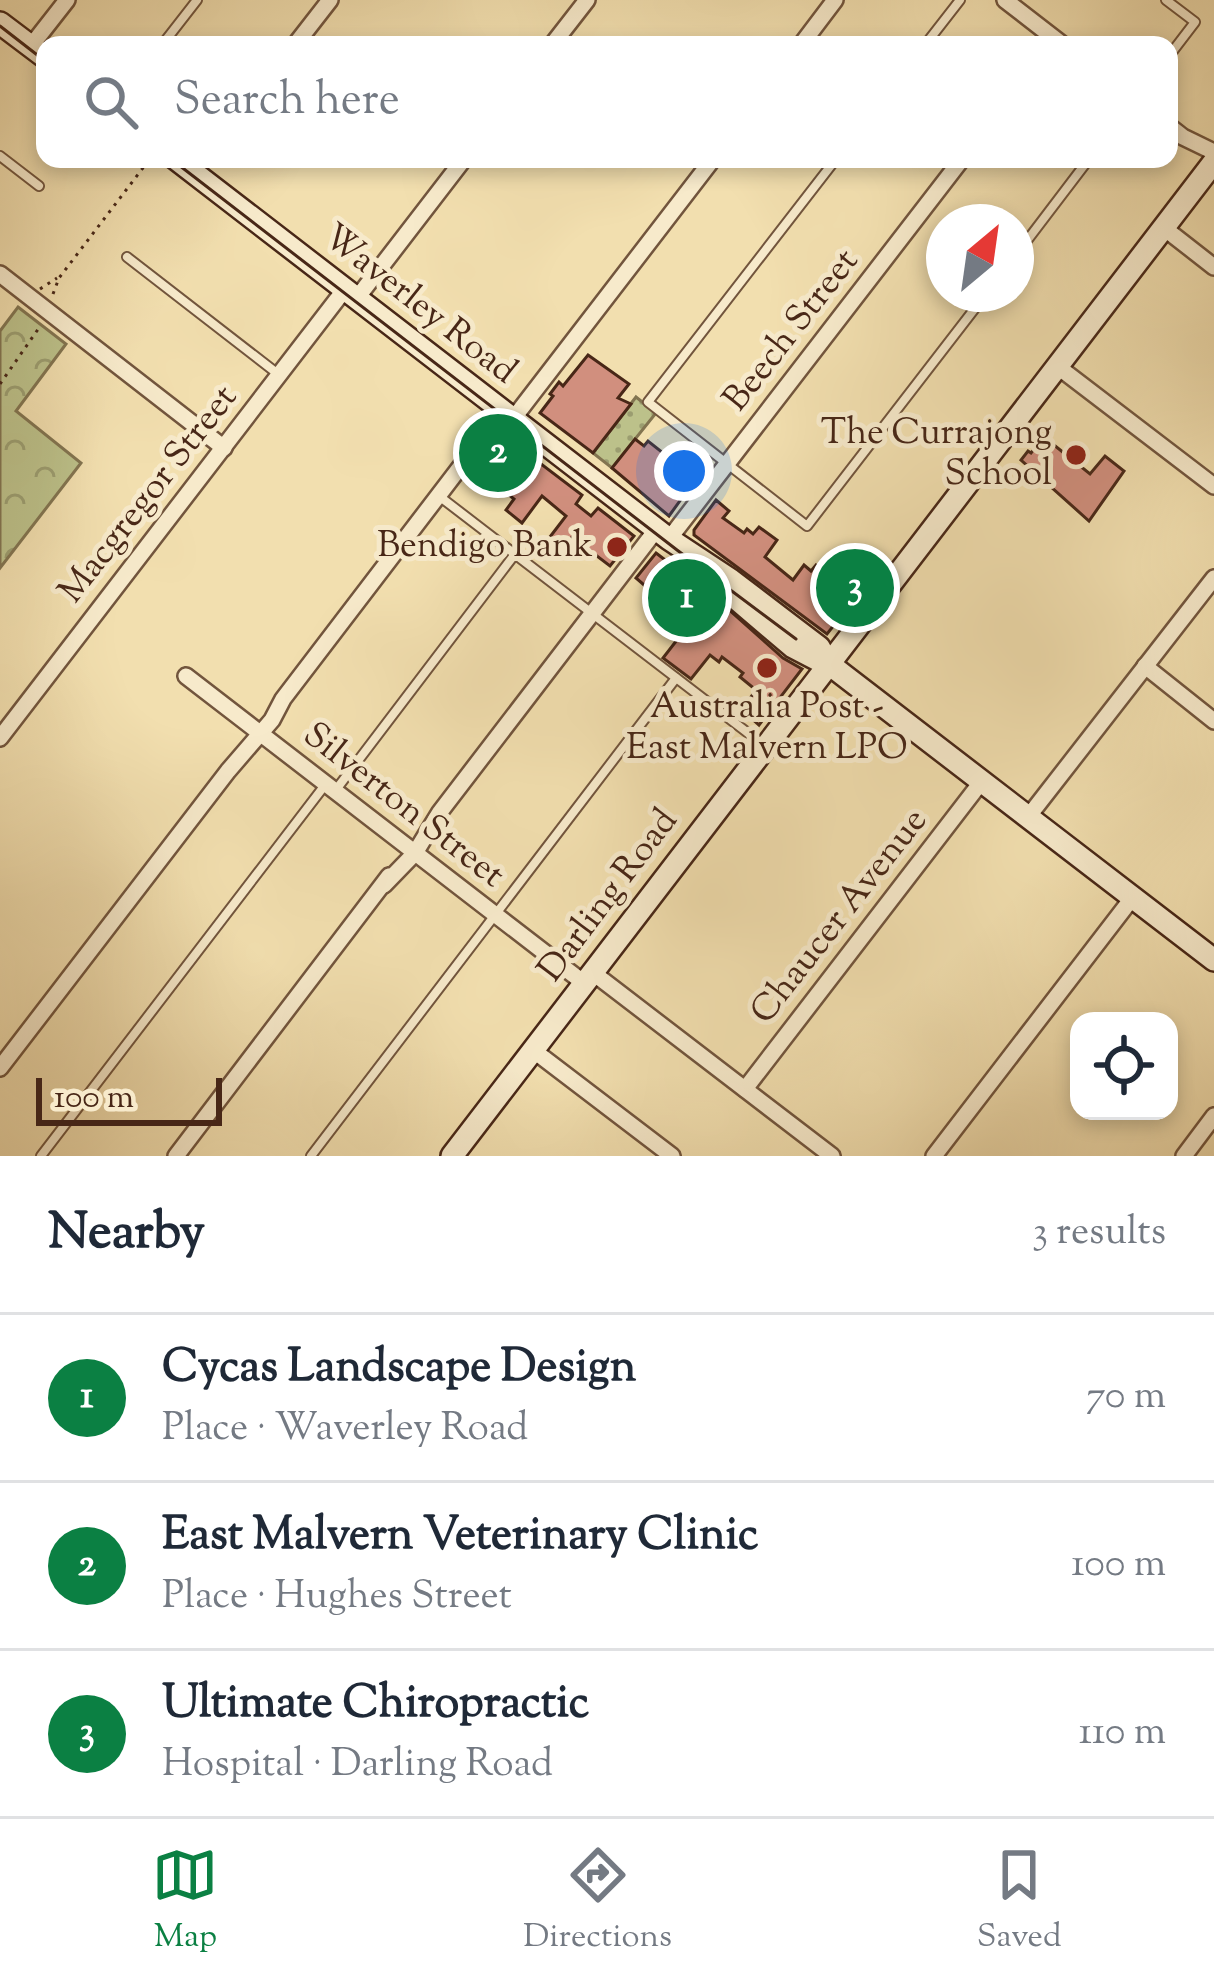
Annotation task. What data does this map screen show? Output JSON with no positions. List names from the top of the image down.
{
  "streets": {
    "main road": ["Waverley Road", "Darling Road"],
    "street": [
      "Beech Street",
      "Macgregor Street",
      "Silverton Street",
      "Chaucer Avenue"
    ]
  },
  "crossings": [
    ["Waverley Road", "Beech Street"],
    ["Waverley Road", "Macgregor Street"],
    ["Waverley Road", "Darling Road"],
    ["Waverley Road", "Chaucer Avenue"],
    ["Beech Street", "Silverton Street"],
    ["Silverton Street", "Darling Road"],
    ["Silverton Street", "Chaucer Avenue"]
  ],
  "places": ["The Currajong School", "Bendigo Bank", "Australia Post - East Malvern LPO"],
  "scale_bar": "100 m",
  "north": "top right",
  "page": {
    "search": "Search here",
    "pins": ["2", "3", "1"],
    "scale": "100 m",
    "heading": ["Nearby", "3 results"],
    "list": [
      {
        "mark": "1",
        "name": "Cycas Landscape Design",
        "note": "Place · Waverley Road",
        "value": "70 m"
      },
      {
        "mark": "2",
        "name": "East Malvern Veterinary Clinic",
        "note": "Place · Hughes Street",
        "value": "100 m"
      },
      {
        "mark": "3",
        "name": "Ultimate Chiropractic",
        "note": "Hospital · Darling Road",
        "value": "110 m"
      }
    ],
    "nav": ["Map", "Directions", "Saved"]
  }
}
